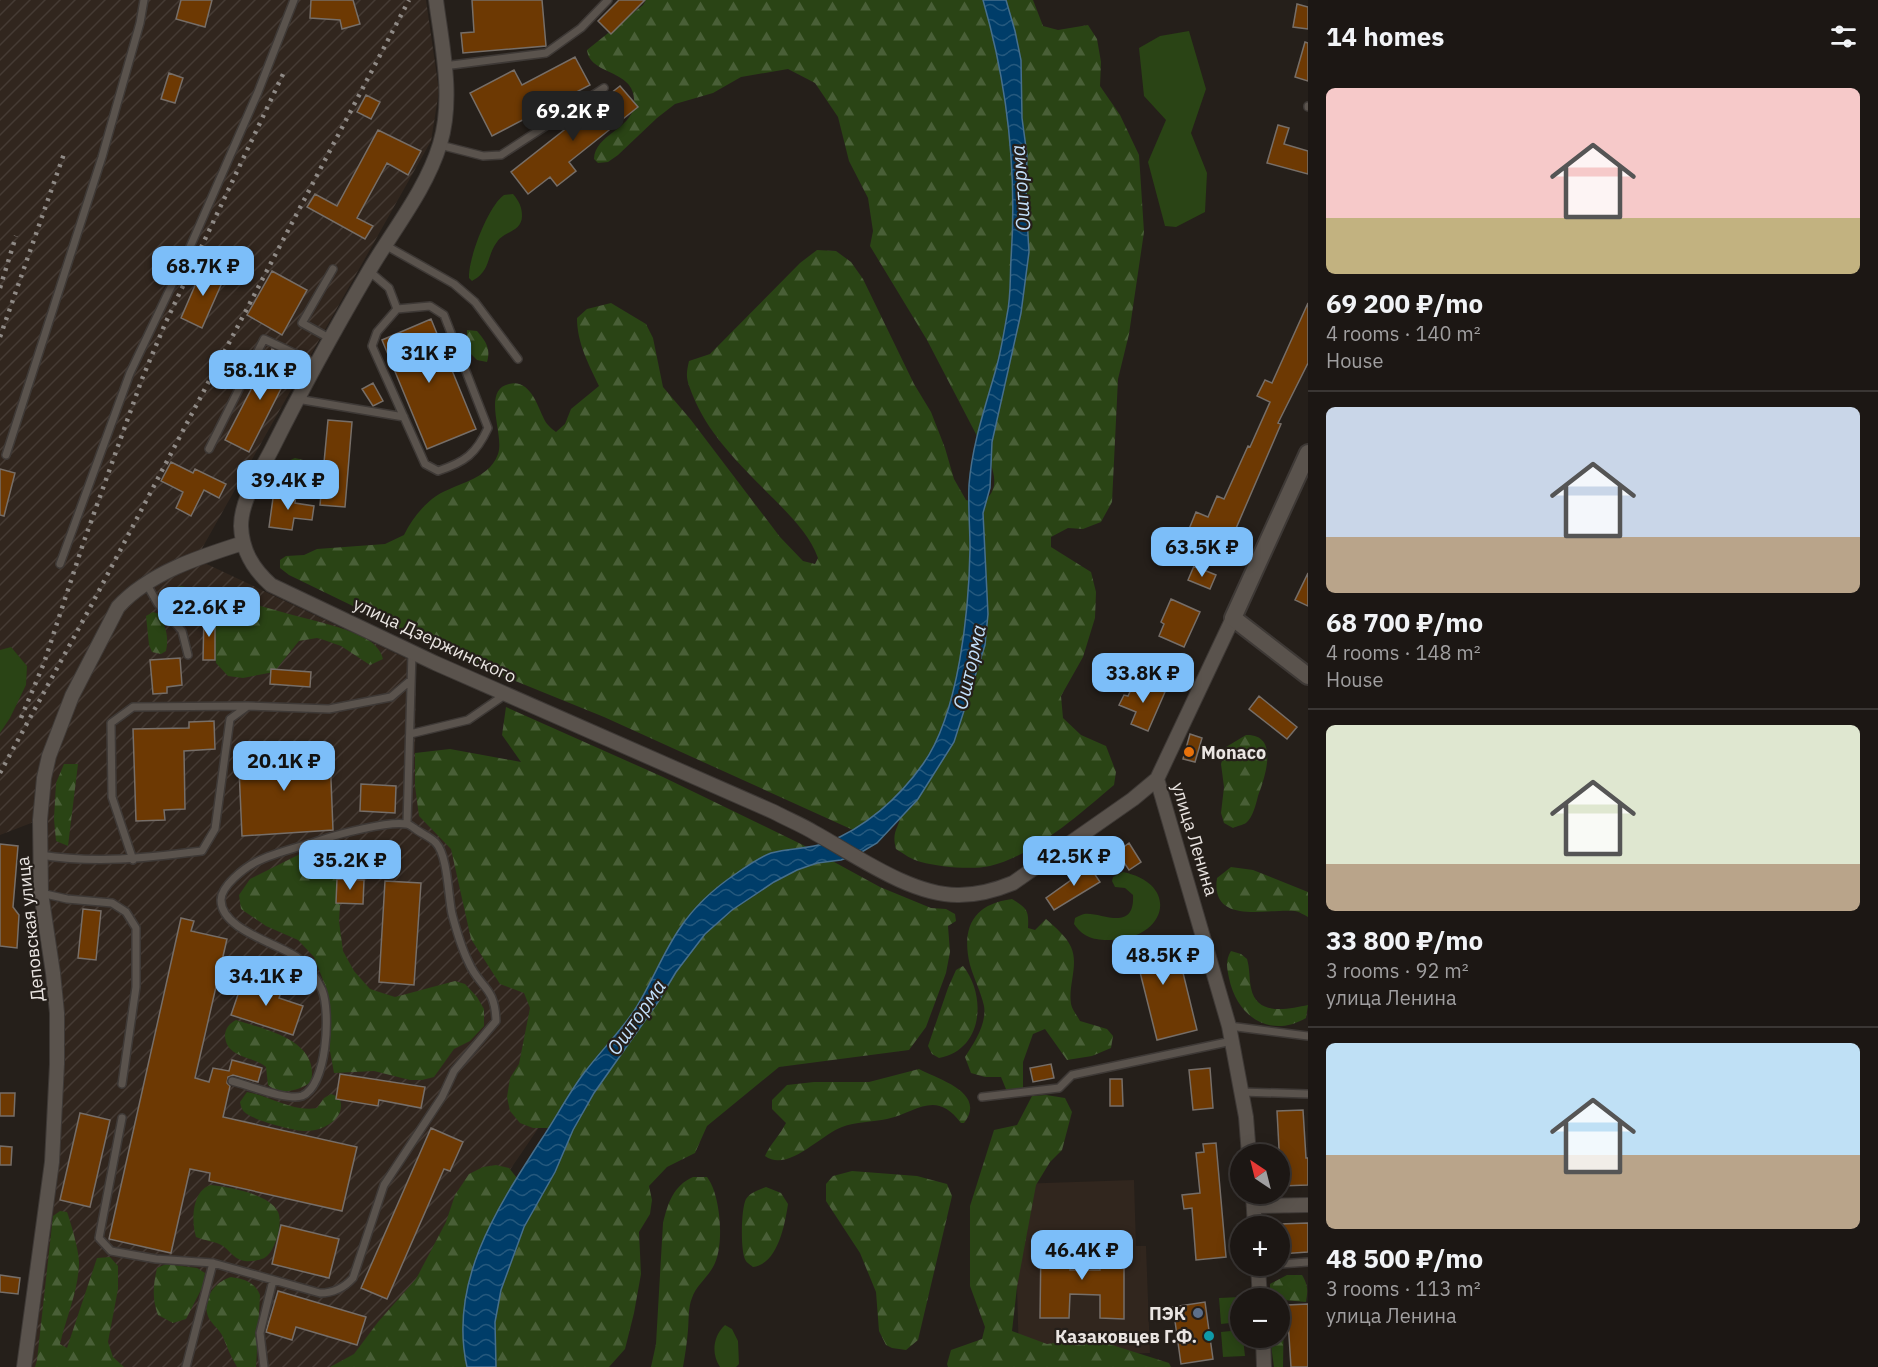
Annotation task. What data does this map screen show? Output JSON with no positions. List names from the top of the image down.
{
  "streets": {
    "street": ["улица Дзержинского", "улица Ленина", "Деповская улица"]
  },
  "crossings": [
    ["улица Дзержинского", "улица Ленина"],
    ["улица Дзержинского", "Деповская улица"]
  ],
  "water": ["Ошторма"],
  "places": ["Monaco", "ПЭК", "Казаковцев Г.Ф."],
  "north": "top left",
  "page": {
    "heading": "14 homes",
    "list": [
      {
        "name": "69 200 ₽/mo",
        "note": "4 rooms · 140 m² · House"
      },
      {
        "name": "68 700 ₽/mo",
        "note": "4 rooms · 148 m² · House"
      },
      {
        "name": "33 800 ₽/mo",
        "note": "3 rooms · 92 m² · улица Ленина"
      },
      {
        "name": "48 500 ₽/mo",
        "note": "3 rooms · 113 m² · улица Ленина"
      }
    ],
    "price": [
      "69.2K ₽",
      "68.7K ₽",
      "31K ₽",
      "58.1K ₽",
      "39.4K ₽",
      "63.5K ₽",
      "22.6K ₽",
      "33.8K ₽",
      "20.1K ₽",
      "42.5K ₽",
      "35.2K ₽",
      "48.5K ₽",
      "34.1K ₽",
      "46.4K ₽"
    ],
    "map_buttons": ["+", "−"]
  }
}
